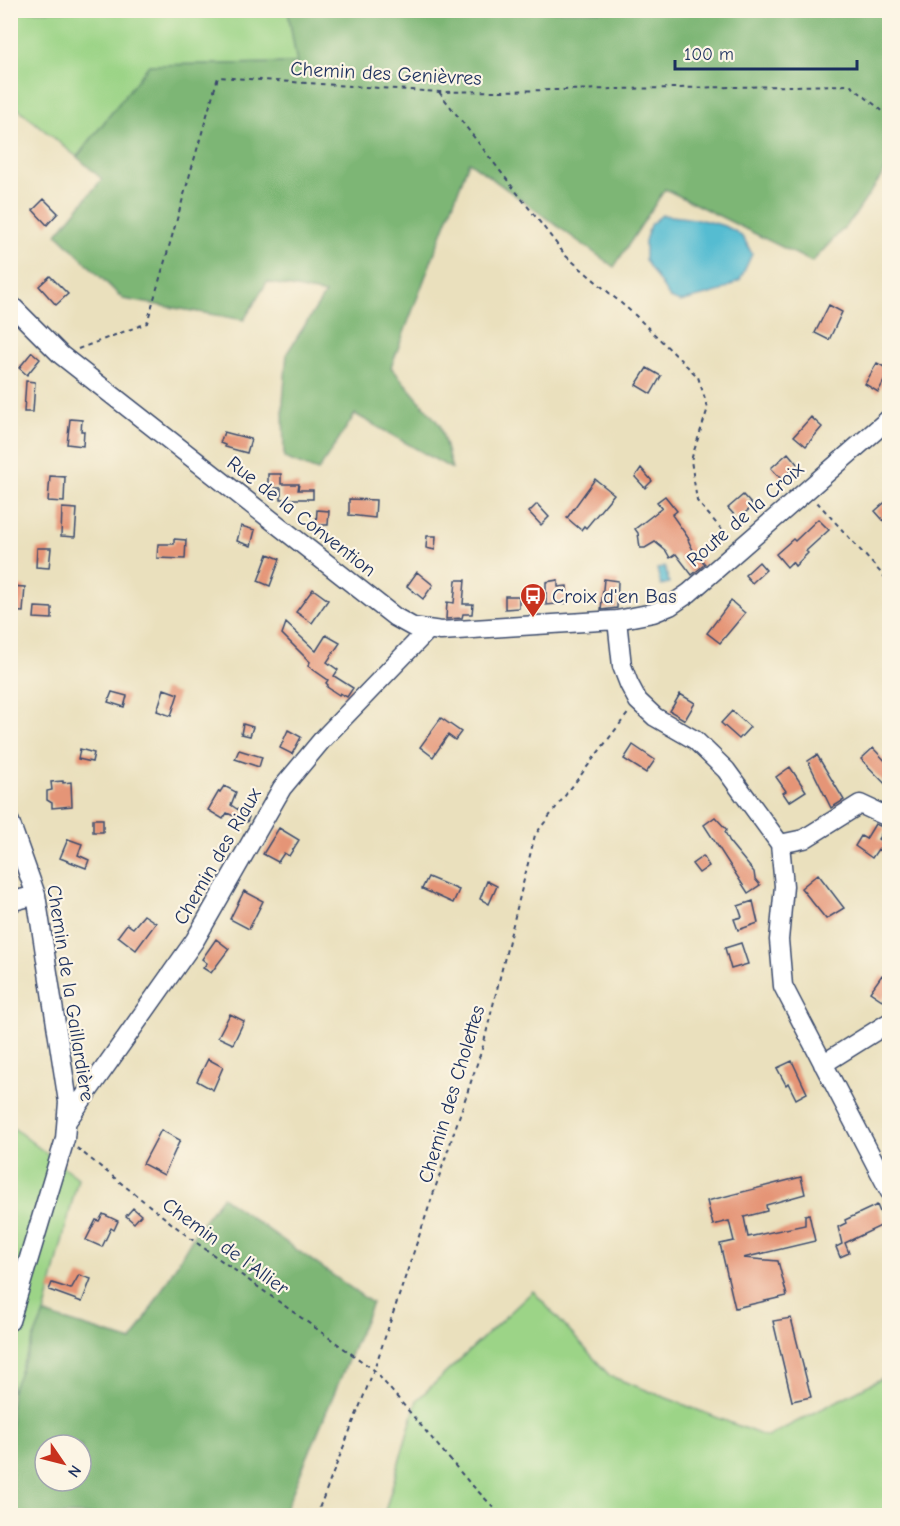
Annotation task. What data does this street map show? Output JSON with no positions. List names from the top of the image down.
{
  "streets": {
    "street": [
      "Route de la Croix",
      "Rue de la Convention",
      "Chemin des Riaux",
      "Chemin de la Gaillardière"
    ],
    "path": ["Chemin des Genièvres", "Chemin des Cholettes", "Chemin de l'Allier"]
  },
  "crossings": [
    ["Chemin des Genièvres", "Rue de la Convention"],
    ["Route de la Croix", "Rue de la Convention"],
    ["Rue de la Convention", "Chemin des Riaux"],
    ["Chemin des Riaux", "Chemin de la Gaillardière"],
    ["Chemin des Riaux", "Chemin de l'Allier"],
    ["Chemin de la Gaillardière", "Chemin de l'Allier"],
    ["Chemin des Cholettes", "Chemin de l'Allier"]
  ],
  "places": {
    "bus stop": ["Croix d'en Bas"]
  },
  "scale_bar": "100 m",
  "north": "bottom right"
}
